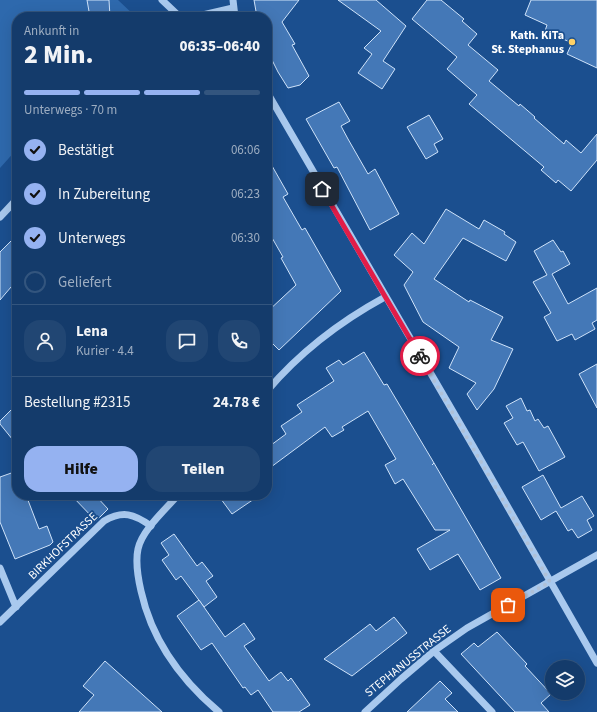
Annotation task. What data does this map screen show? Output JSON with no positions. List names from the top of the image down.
{
  "streets": {
    "street": ["BIRKHOFSTRASSE", "STEPHANUSSTRASSE"]
  },
  "places": ["Kath. KiTa St. Stephanus"],
  "page": {
    "heading": ["2 Min.", "Ankunft in", "06:35–06:40"],
    "panel": [
      "Lena",
      "Kurier · 4.4",
      "Bestellung #2315",
      "24.78 €"
    ],
    "bar": "Unterwegs · 70 m",
    "list": [
      ["Bestätigt", "06:06"],
      ["In Zubereitung", "06:23"],
      ["Unterwegs", "06:30"],
      "Geliefert"
    ],
    "buttons": ["Hilfe", "Teilen"]
  }
}
